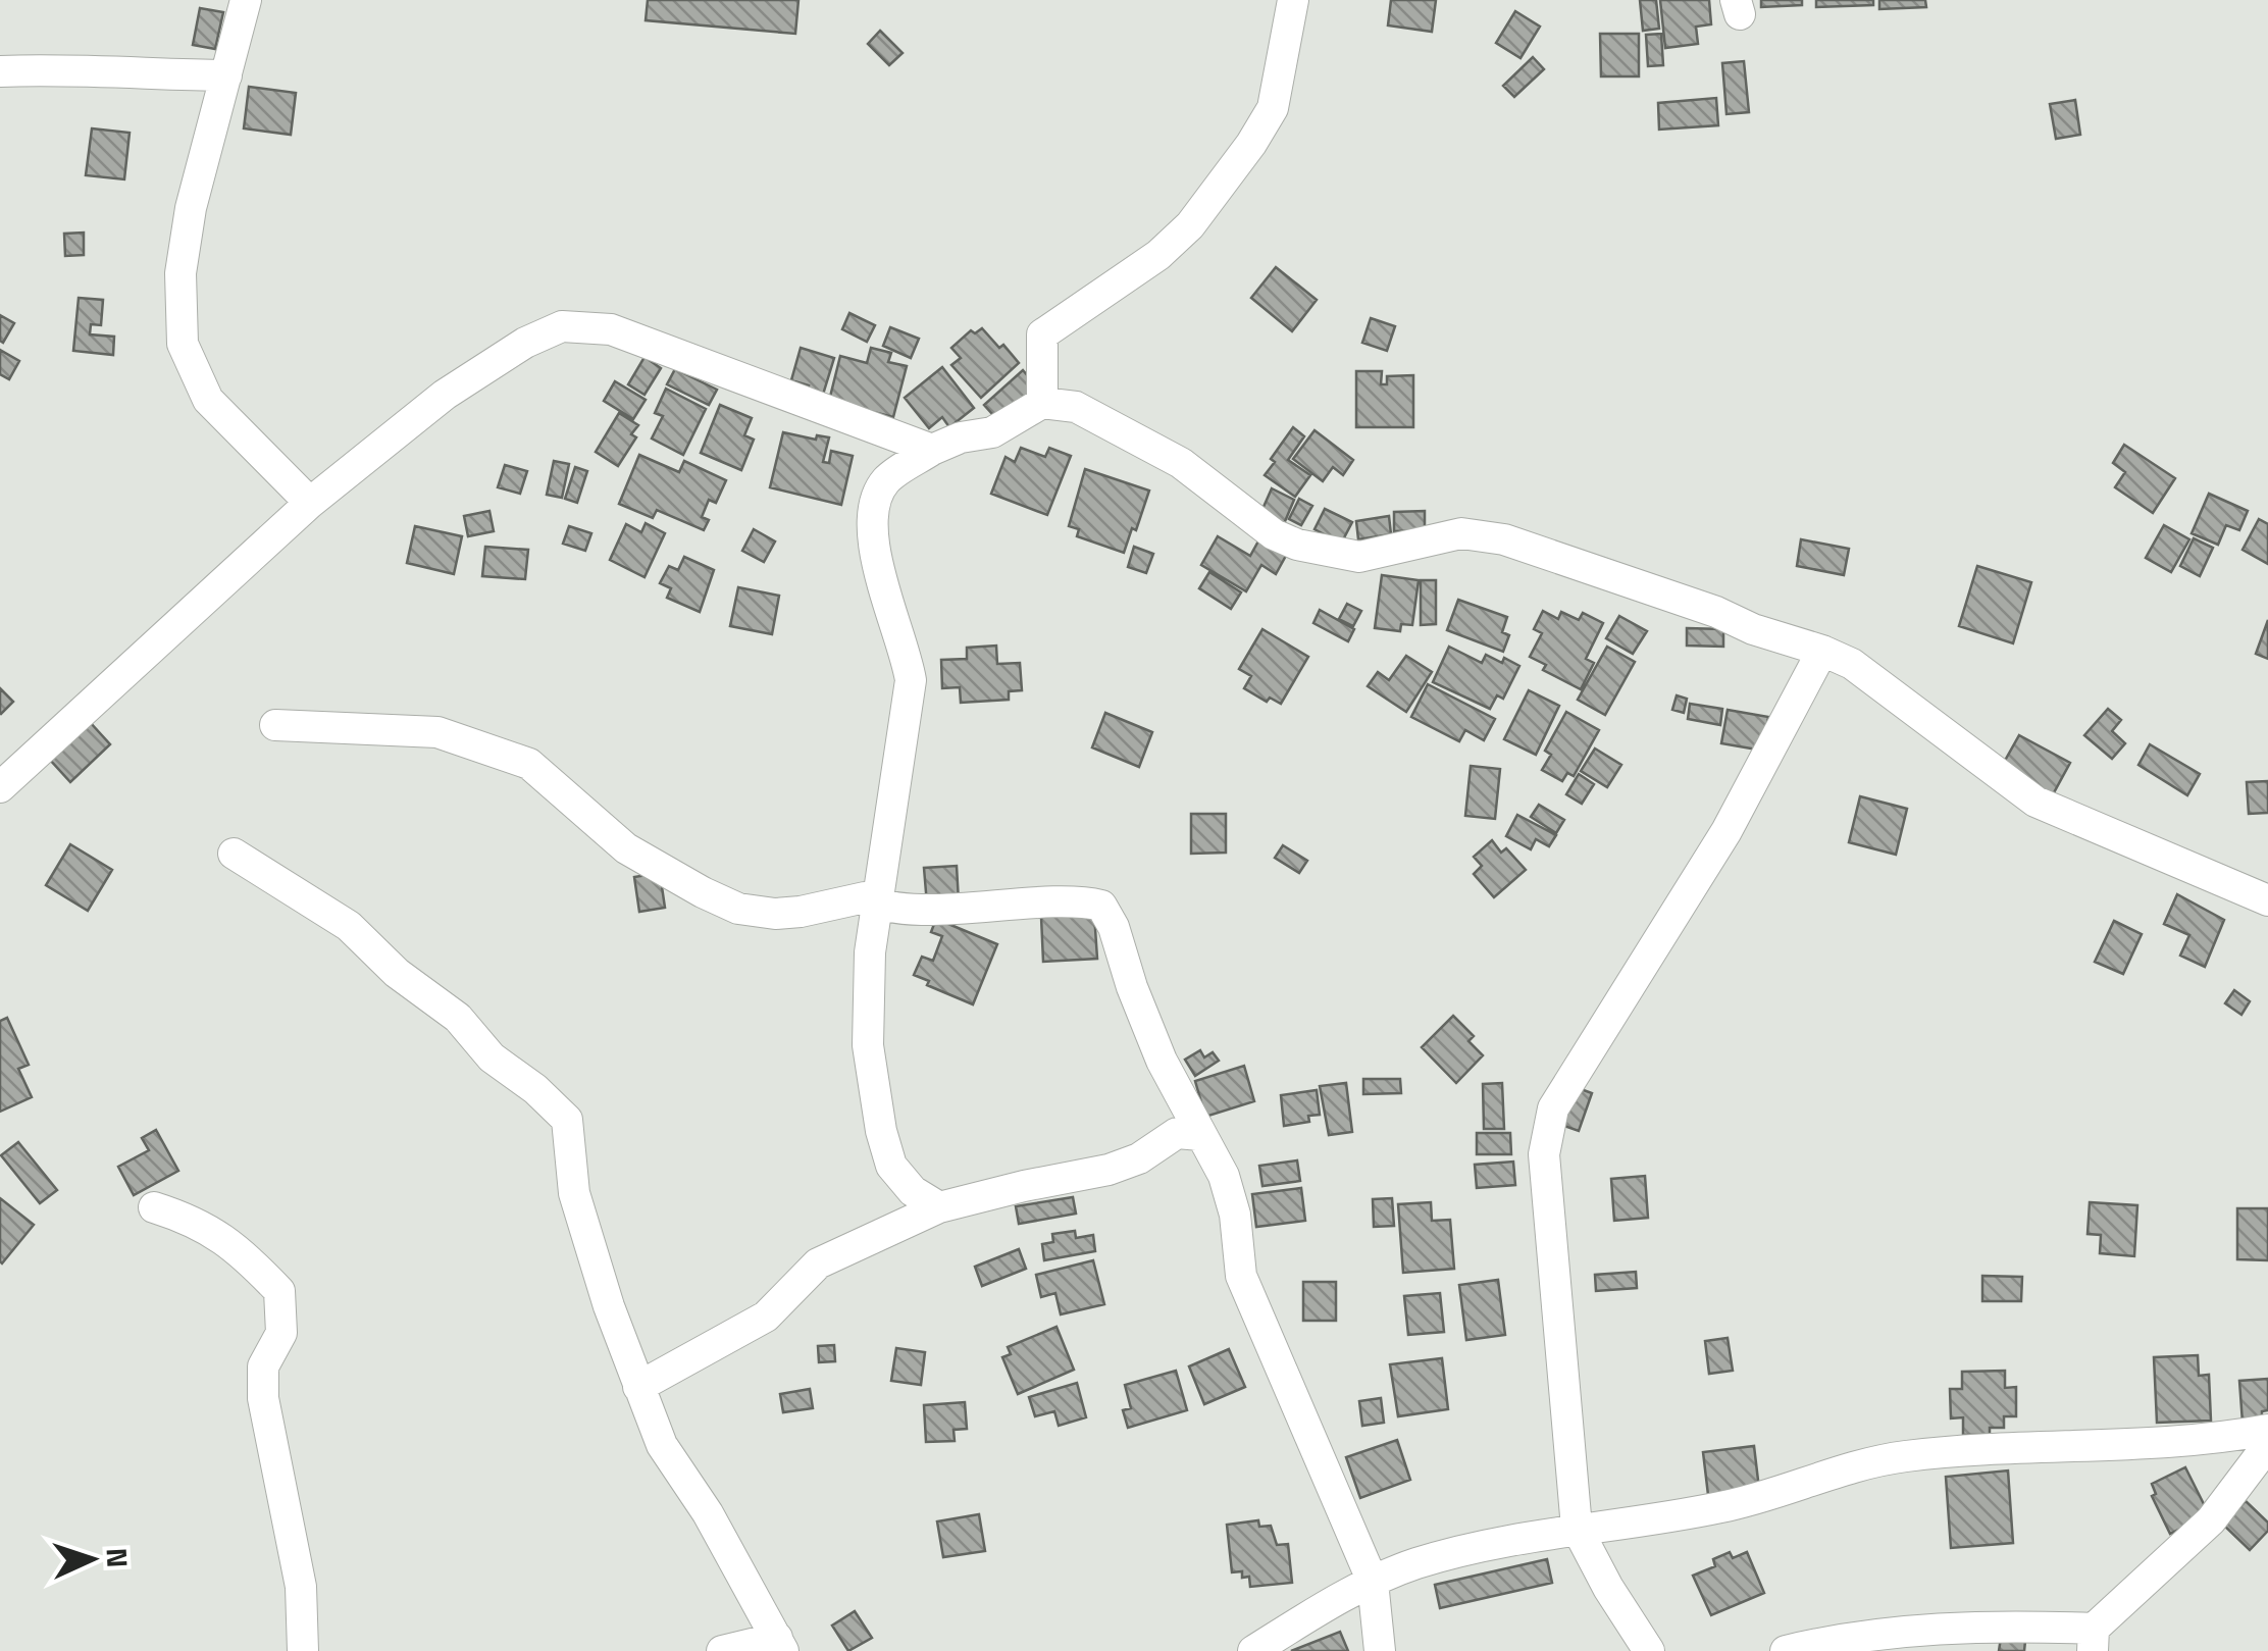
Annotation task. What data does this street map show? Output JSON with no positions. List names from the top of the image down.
{
  "north": "right"
}
